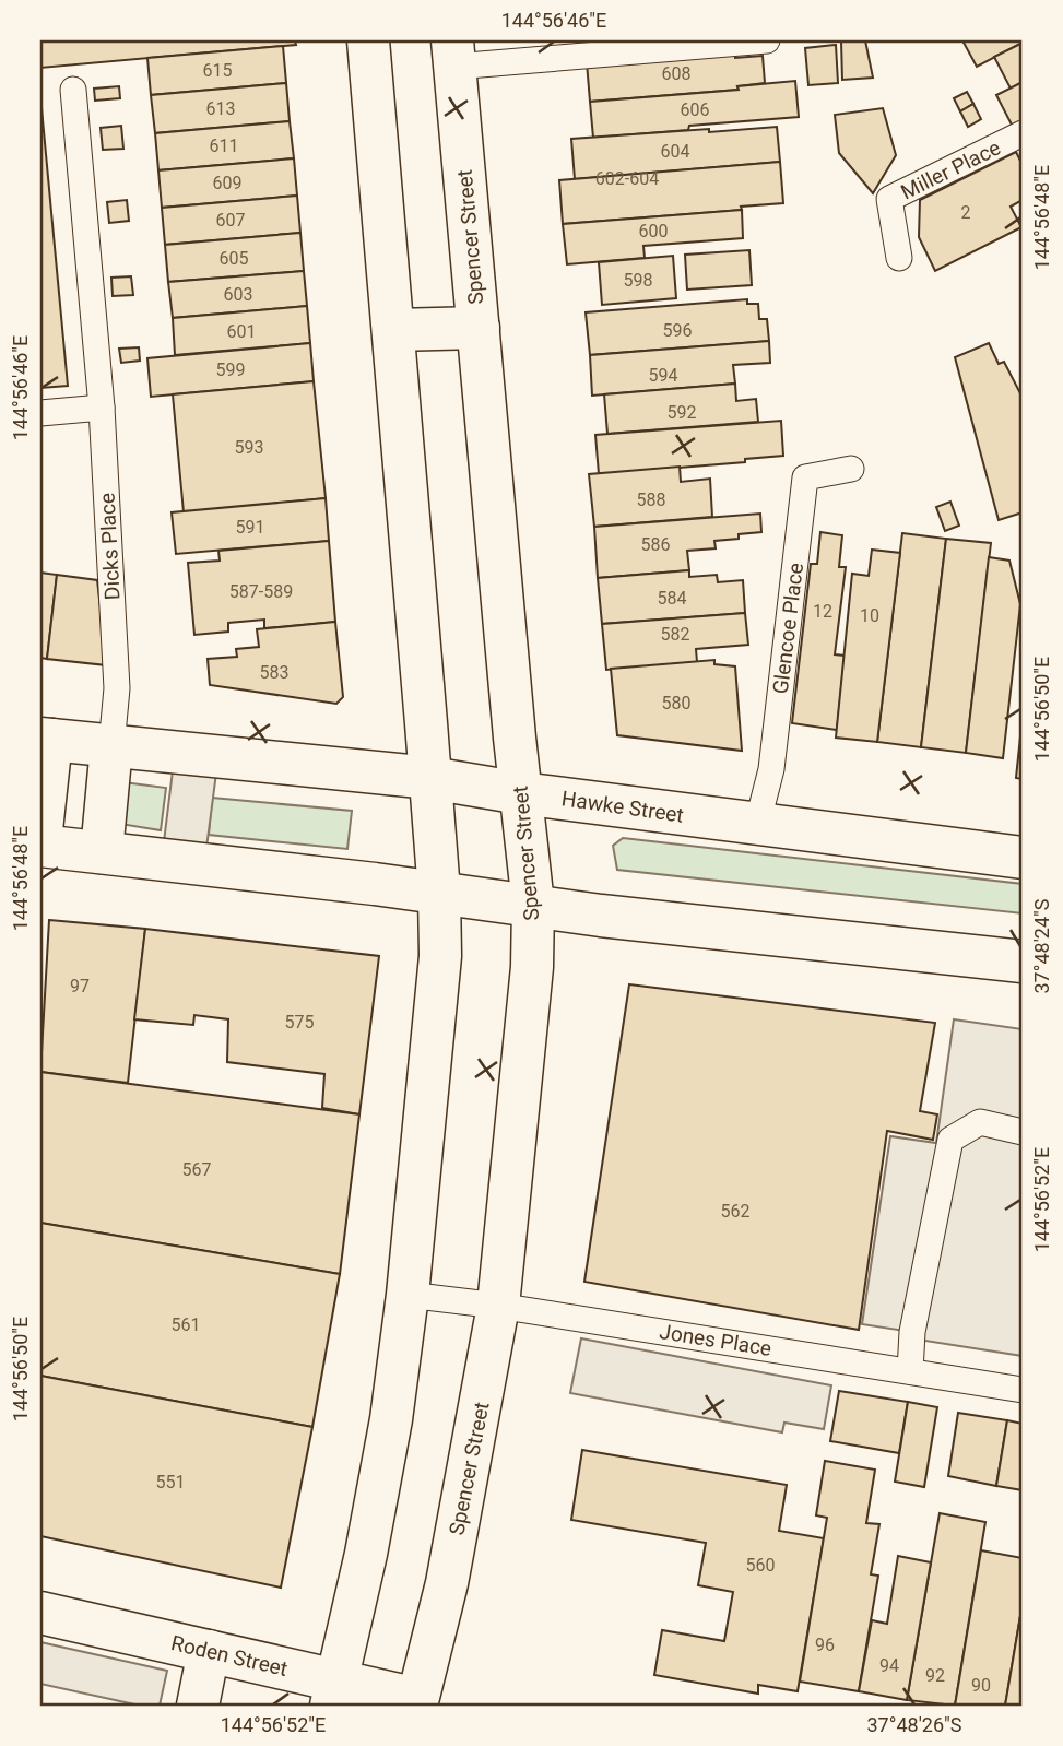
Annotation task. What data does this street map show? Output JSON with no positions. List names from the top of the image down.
{
  "streets": {
    "main road": ["Spencer Street", "Hawke Street", "Roden Street"],
    "lane": [
      "Miller Place",
      "Dicks Place",
      "Glencoe Place",
      "Jones Place"
    ]
  },
  "crossings": [
    ["Spencer Street", "Hawke Street"],
    ["Spencer Street", "Jones Place"],
    ["Spencer Street", "Roden Street"],
    ["Dicks Place", "Hawke Street"],
    ["Glencoe Place", "Hawke Street"]
  ],
  "house_numbers": [
    "615",
    "608",
    "613",
    "606",
    "611",
    "604",
    "602-604",
    "609",
    "2",
    "607",
    "600",
    "605",
    "598",
    "603",
    "596",
    "601",
    "599",
    "594",
    "592",
    "593",
    "588",
    "591",
    "586",
    "587-589",
    "584",
    "12",
    "10",
    "582",
    "583",
    "580",
    "97",
    "575",
    "567",
    "562",
    "561",
    "551",
    "560",
    "96",
    "94",
    "92",
    "90"
  ],
  "coordinates": [
    "144°56'46\"E",
    "144°56'48\"E",
    "144°56'50\"E",
    "37°48'24\"S",
    "144°56'52\"E",
    "37°48'26\"S"
  ]
}
